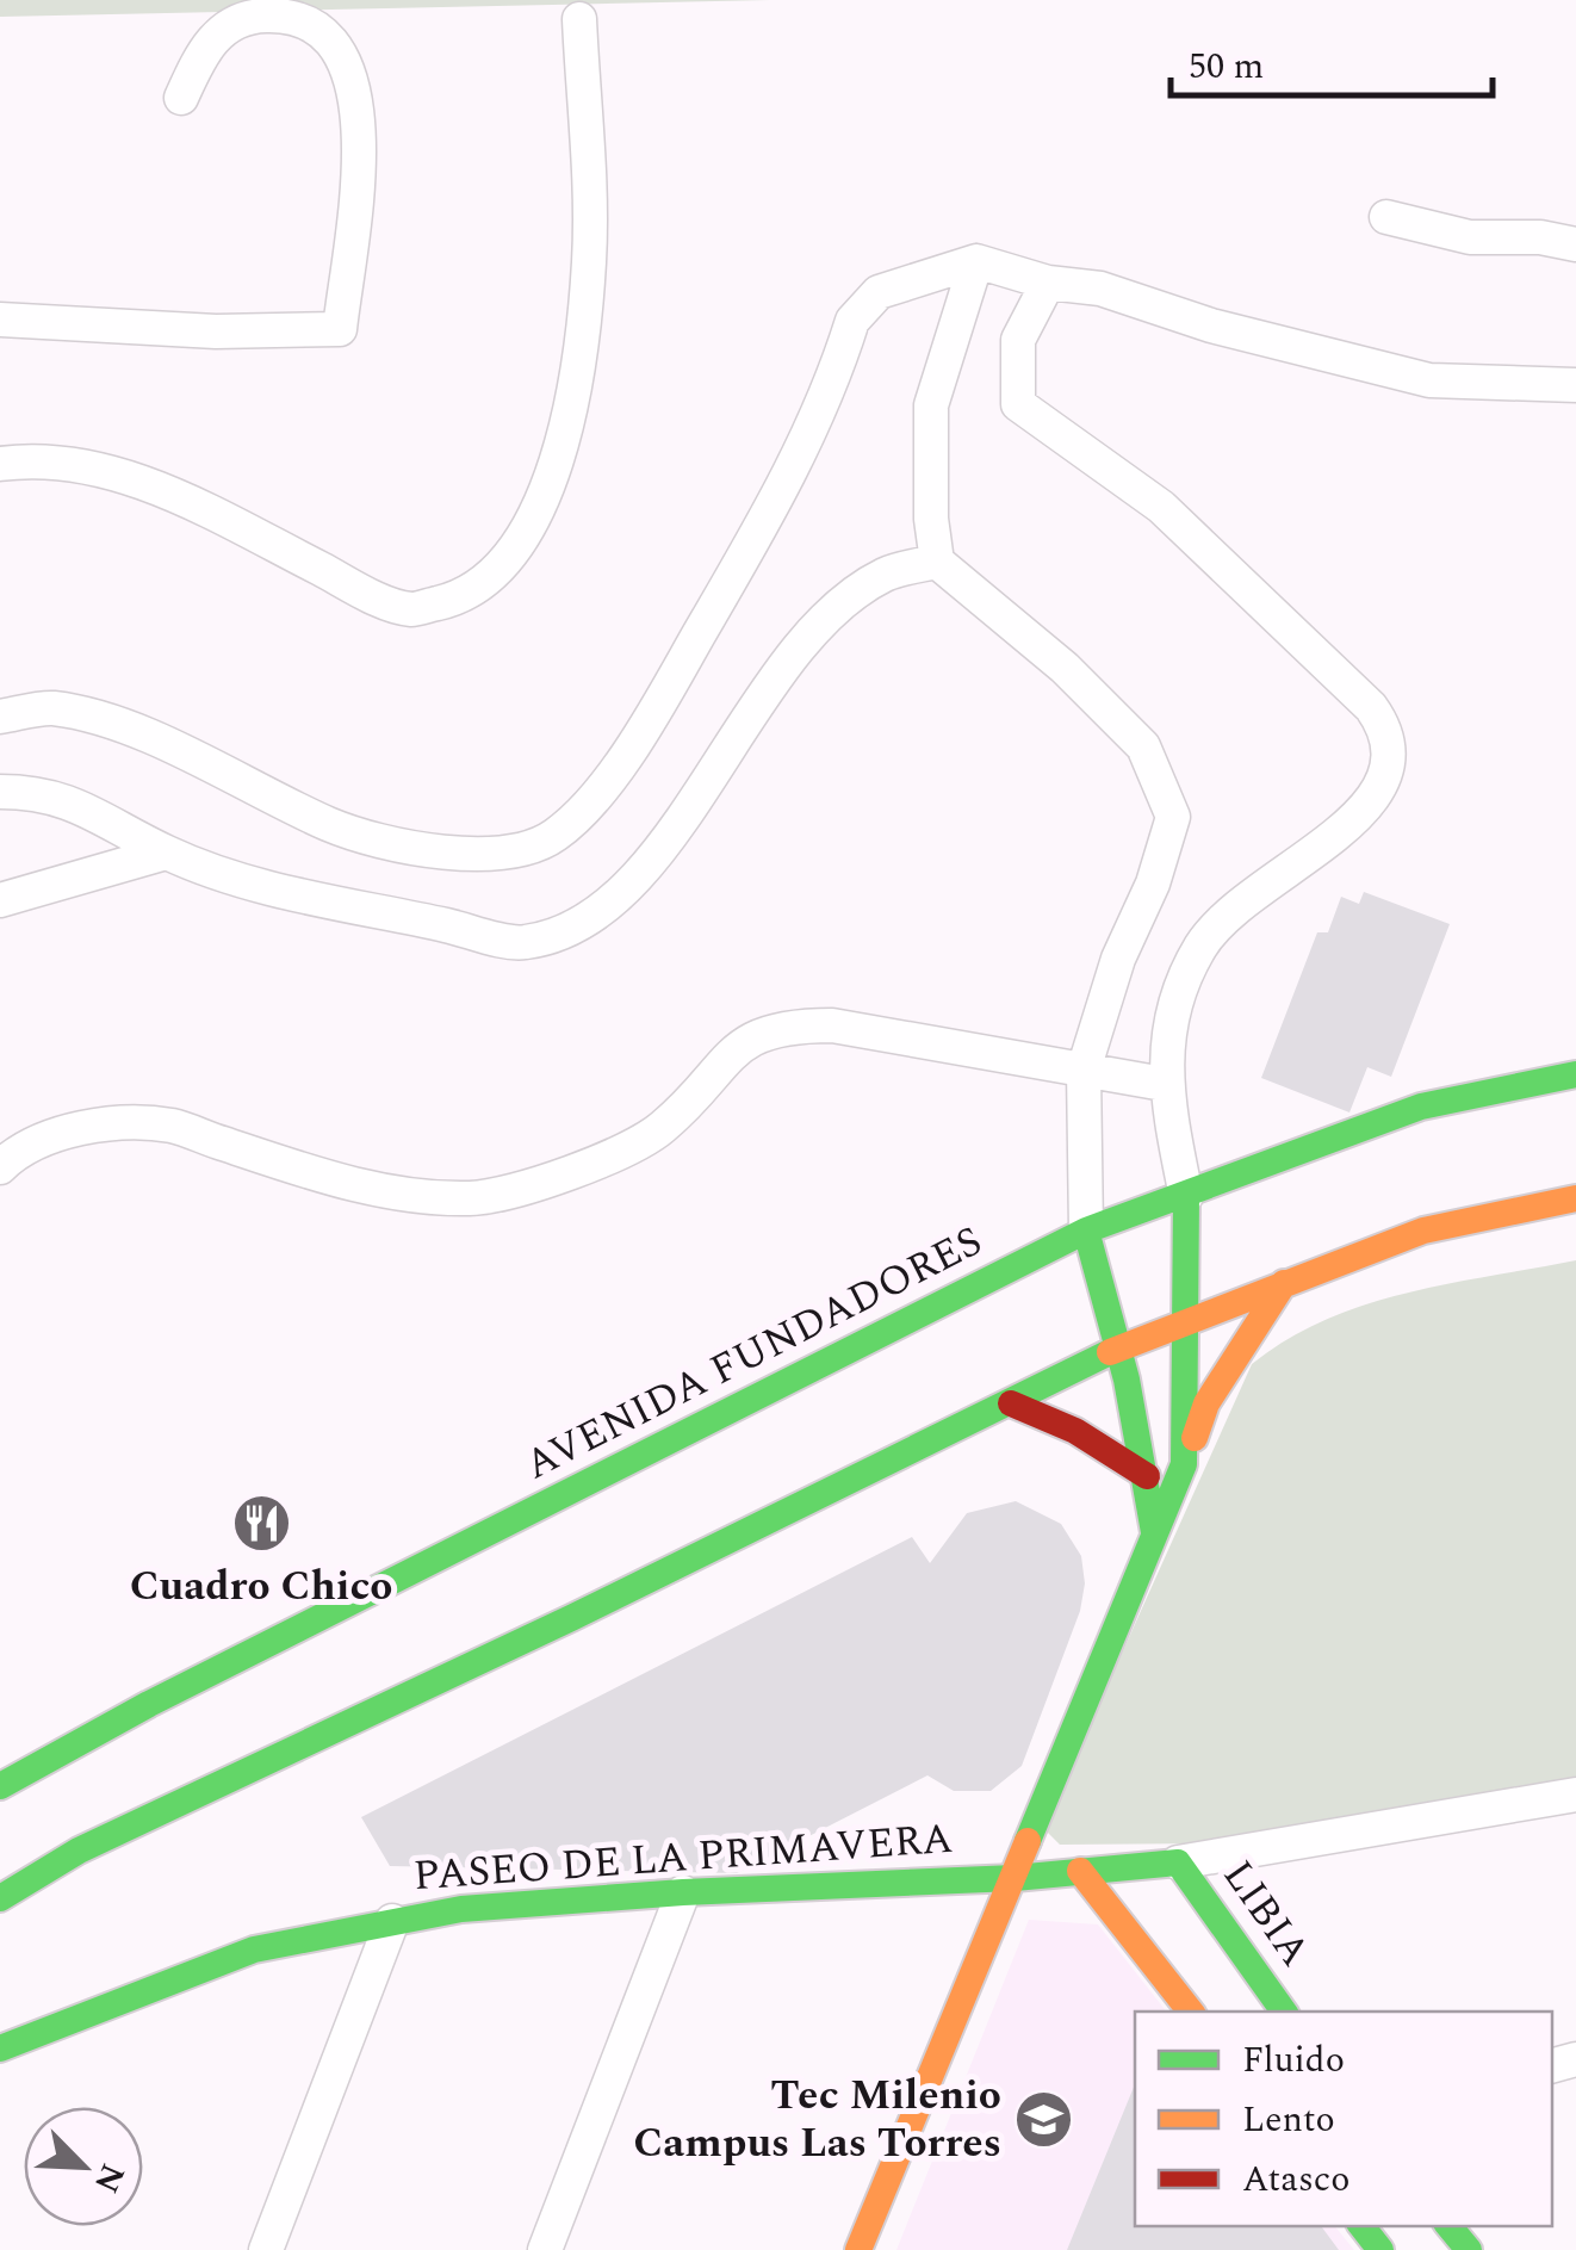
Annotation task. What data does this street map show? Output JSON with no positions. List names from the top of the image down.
{
  "streets": {
    "main road": ["AVENIDA FUNDADORES", "PASEO DE LA PRIMAVERA", "LIBIA"]
  },
  "crossings": [
    ["PASEO DE LA PRIMAVERA", "LIBIA"]
  ],
  "places": {
    "restaurant": ["Cuadro Chico"],
    "school or university": ["Tec Milenio Campus Las Torres"]
  },
  "legend": ["Fluido", "Lento", "Atasco"],
  "scale_bar": "50 m",
  "north": "bottom right"
}
